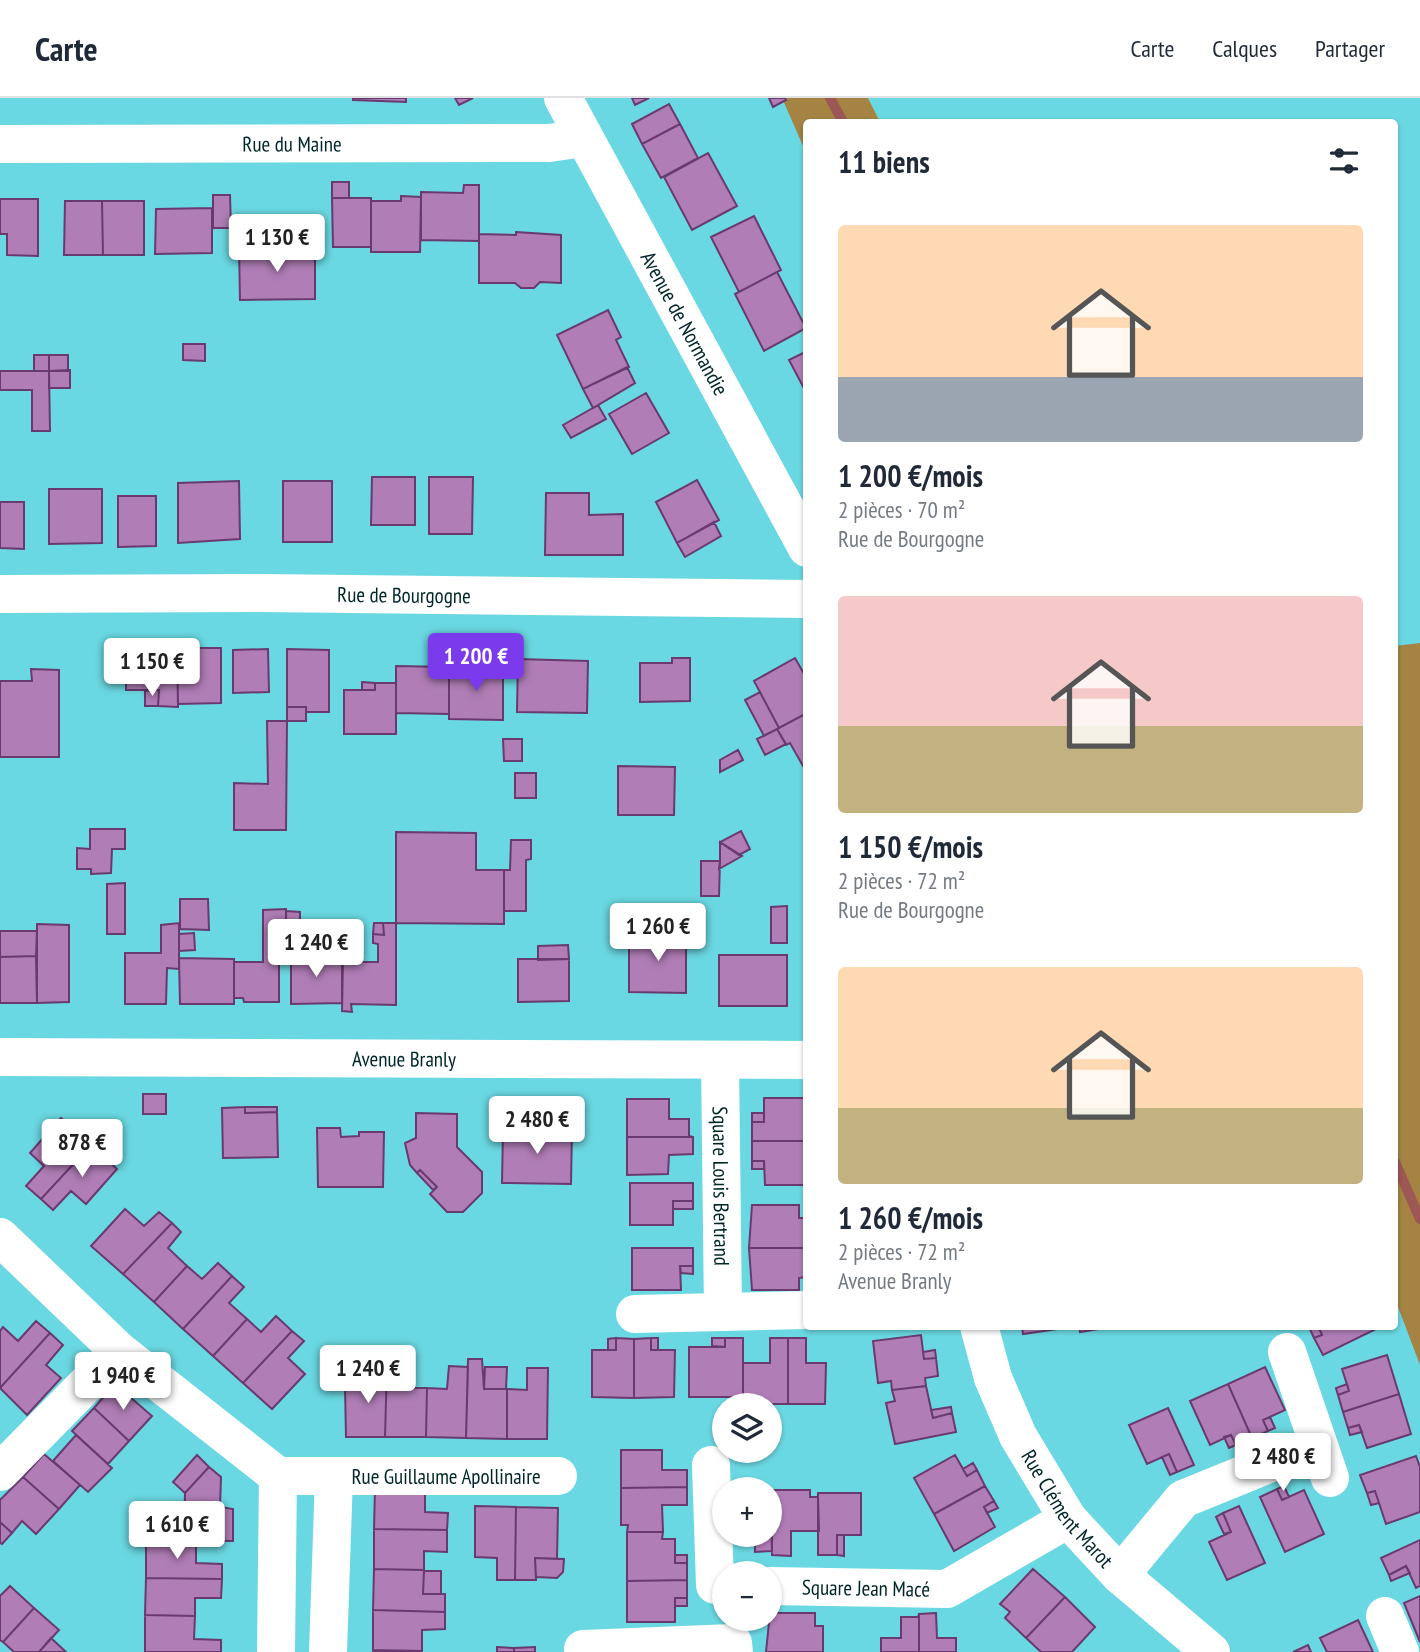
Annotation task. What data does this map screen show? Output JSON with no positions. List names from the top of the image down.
{
  "streets": {
    "street": [
      "Rue du Maine",
      "Avenue de Normandie",
      "Rue de Bourgogne",
      "Avenue Branly",
      "Square Louis Bertrand",
      "Rue Guillaume Apollinaire",
      "Rue Clément Marot",
      "Square Jean Macé"
    ]
  },
  "crossings": [
    ["Rue du Maine", "Avenue de Normandie"],
    ["Avenue Branly", "Square Louis Bertrand"],
    ["Rue Clément Marot", "Square Jean Macé"]
  ],
  "page": {
    "header": "Carte",
    "nav": ["Carte", "Calques", "Partager"],
    "heading": "11 biens",
    "list": [
      {
        "name": "1 200 €/mois",
        "note": "2 pièces · 70 m² · Rue de Bourgogne"
      },
      {
        "name": "1 150 €/mois",
        "note": "2 pièces · 72 m² · Rue de Bourgogne"
      },
      {
        "name": "1 260 €/mois",
        "note": "2 pièces · 72 m² · Avenue Branly"
      }
    ],
    "price": [
      "1 130 €",
      "1 200 €",
      "1 150 €",
      "1 260 €",
      "1 240 €",
      "2 480 €",
      "878 €",
      "1 240 €",
      "1 940 €",
      "2 480 €",
      "1 610 €"
    ],
    "map_buttons": ["+", "−"]
  }
}
